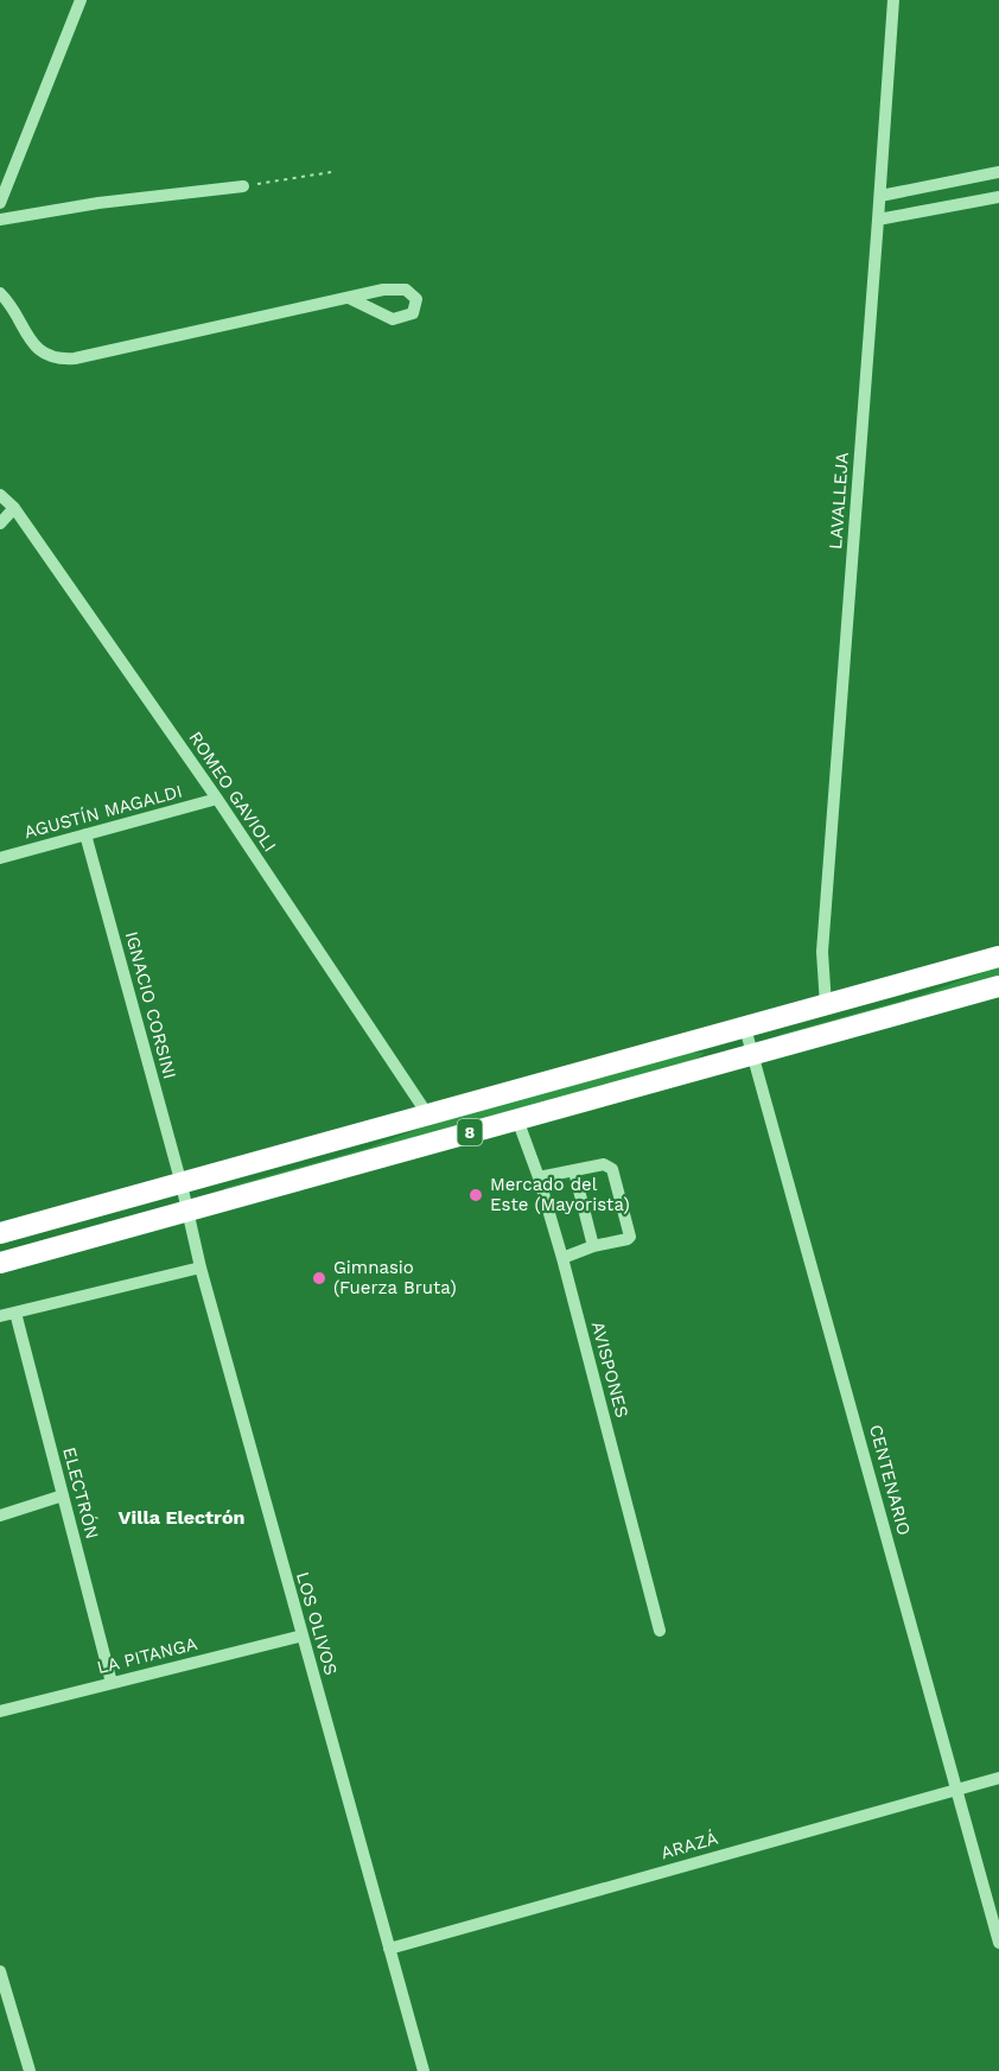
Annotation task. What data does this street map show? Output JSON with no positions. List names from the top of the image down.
{
  "streets": {
    "highway": ["8"],
    "street": [
      "LAVALLEJA",
      "ROMEO GAVIOLI",
      "AGUSTÍN MAGALDI",
      "IGNACIO CORSINI",
      "AVISPONES",
      "CENTENARIO",
      "ELECTRÓN",
      "LOS OLIVOS",
      "LA PITANGA",
      "ARAZÁ"
    ]
  },
  "crossings": [
    ["LAVALLEJA", "8"],
    ["ROMEO GAVIOLI", "AGUSTÍN MAGALDI"],
    ["ROMEO GAVIOLI", "8"],
    ["AGUSTÍN MAGALDI", "IGNACIO CORSINI"],
    ["IGNACIO CORSINI", "8"],
    ["IGNACIO CORSINI", "LOS OLIVOS"],
    ["8", "AVISPONES"],
    ["8", "CENTENARIO"],
    ["8", "LOS OLIVOS"],
    ["CENTENARIO", "ARAZÁ"],
    ["ELECTRÓN", "LA PITANGA"],
    ["LOS OLIVOS", "LA PITANGA"],
    ["LOS OLIVOS", "ARAZÁ"]
  ],
  "districts": ["Villa Electrón"],
  "places": ["Mercado del Este (Mayorista)", "Gimnasio (Fuerza Bruta)"]
}
